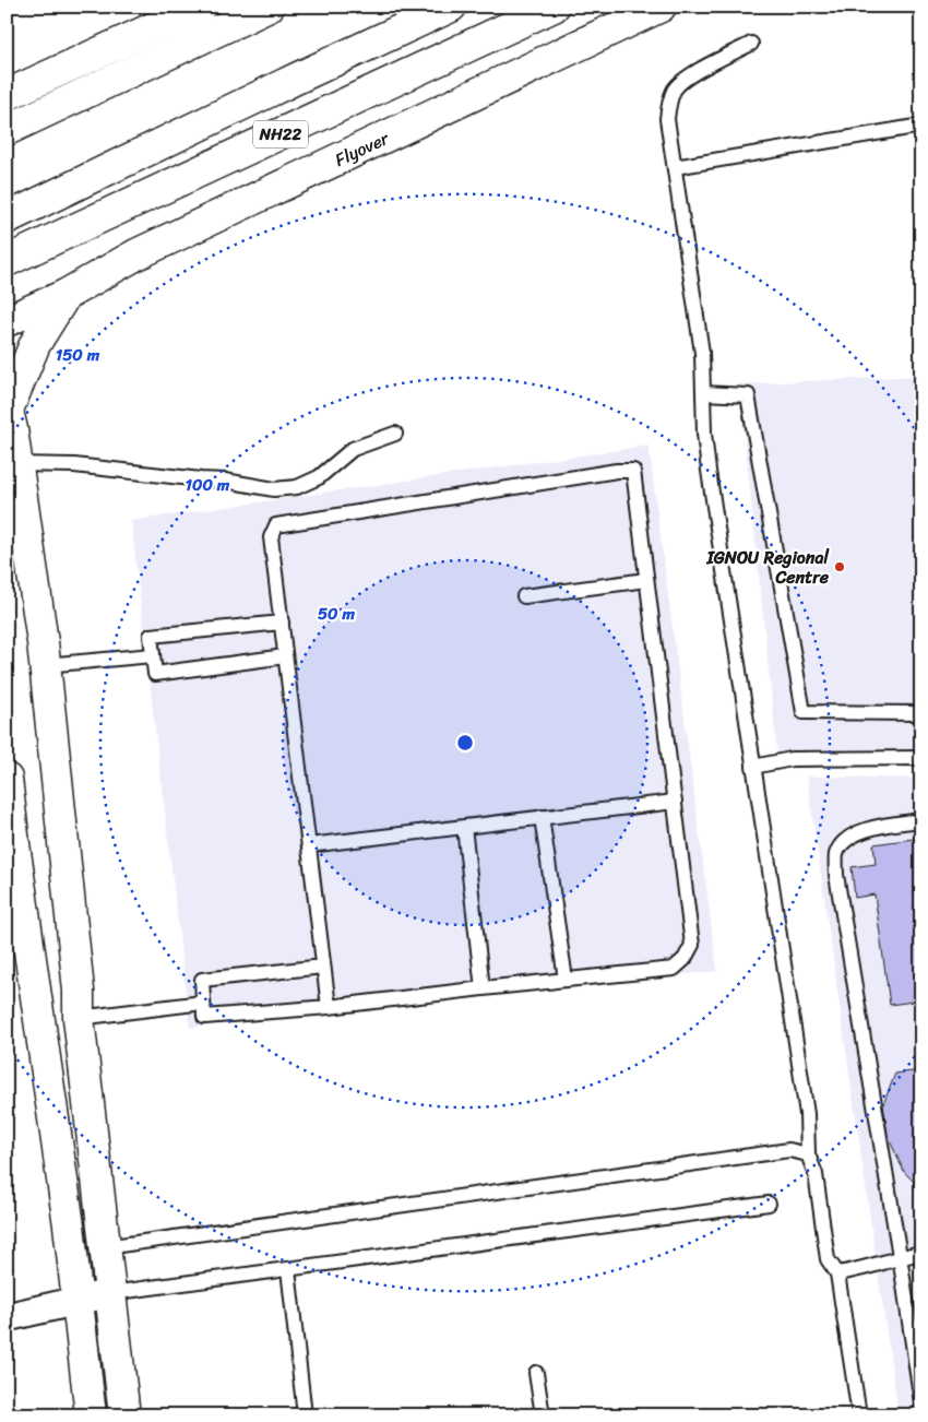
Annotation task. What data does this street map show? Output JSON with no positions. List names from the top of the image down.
{
  "streets": {
    "main road": ["NH22", "Flyover"]
  },
  "places": ["IGNOU Regional Centre"],
  "rings": ["150 m", "100 m", "50 m"]
}
